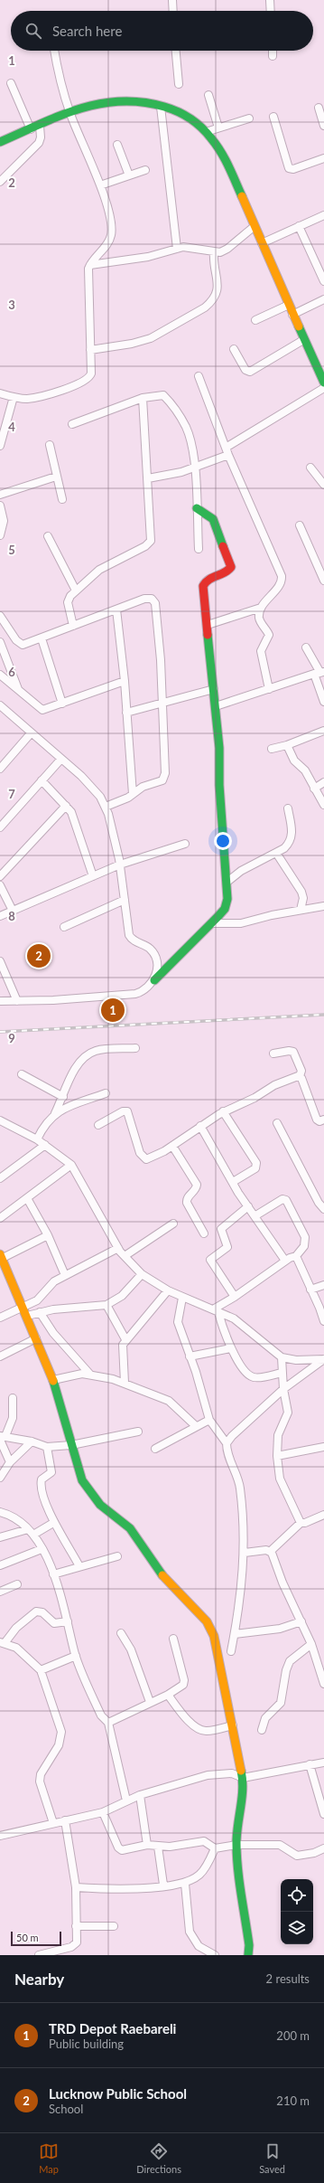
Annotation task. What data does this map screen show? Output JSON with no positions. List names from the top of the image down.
{
  "scale_bar": "50 m",
  "page": {
    "search": "Search here",
    "pins": ["2", "1"],
    "scale": "50 m",
    "heading": ["Nearby", "2 results"],
    "list": [
      {
        "mark": "1",
        "name": "TRD Depot Raebareli",
        "note": "Public building",
        "value": "200 m"
      },
      {
        "mark": "2",
        "name": "Lucknow Public School",
        "note": "School",
        "value": "210 m"
      }
    ],
    "nav": ["Map", "Directions", "Saved"]
  },
  "grid": {
    "rows": [
      "1",
      "2",
      "3",
      "4",
      "5",
      "6",
      "7",
      "8",
      "9"
    ]
  }
}
